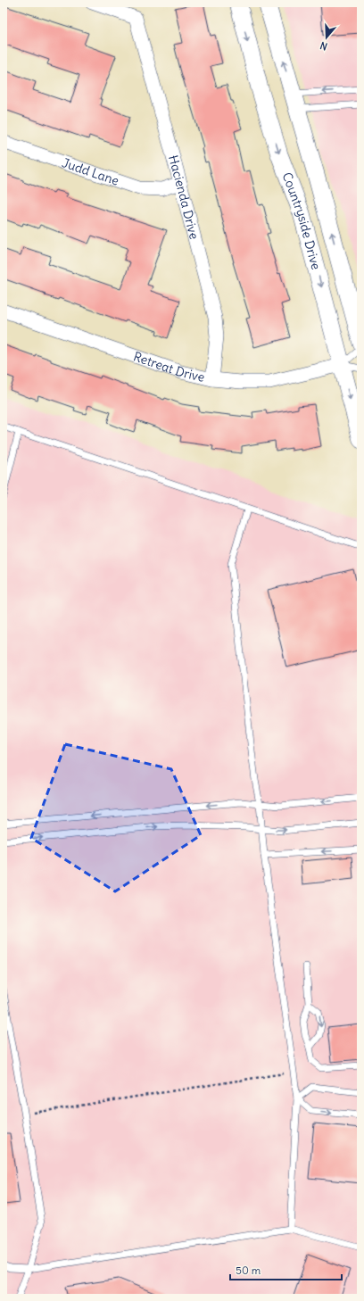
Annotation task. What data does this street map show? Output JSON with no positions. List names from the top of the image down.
{
  "streets": {
    "street": [
      "Judd Lane",
      "Hacienda Drive",
      "Countryside Drive",
      "Retreat Drive"
    ]
  },
  "crossings": [
    ["Judd Lane", "Hacienda Drive"],
    ["Hacienda Drive", "Retreat Drive"],
    ["Countryside Drive", "Retreat Drive"]
  ],
  "scale_bar": "50 m",
  "north": "bottom"
}
